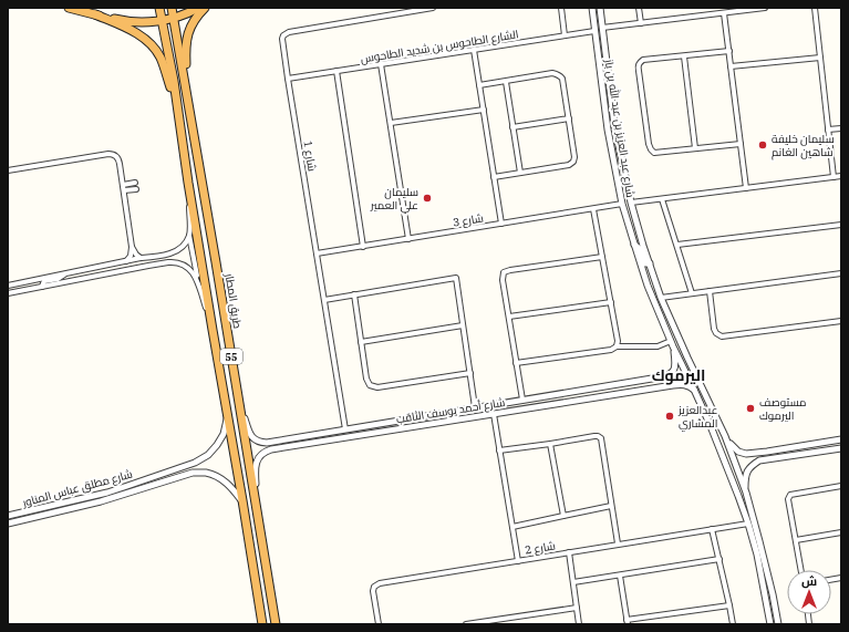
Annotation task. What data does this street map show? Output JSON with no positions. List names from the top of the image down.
{
  "streets": {
    "highway": ["طريق المطار", "55"],
    "street": [
      "الشارع الطاحوس بن شديد الطاحوس",
      "شارع عبد العزيز بن عبد الله بن باز",
      "شارع 1",
      "شارع 3",
      "شارع أحمد يوسف الثاقب",
      "شارع مطلق عباس المناور",
      "شارع 2"
    ]
  },
  "crossings": [
    ["الشارع الطاحوس بن شديد الطاحوس", "شارع عبد العزيز بن عبد الله بن باز"],
    ["الشارع الطاحوس بن شديد الطاحوس", "شارع 1"],
    ["شارع عبد العزيز بن عبد الله بن باز", "شارع 3"],
    ["شارع عبد العزيز بن عبد الله بن باز", "شارع أحمد يوسف الثاقب"],
    ["شارع عبد العزيز بن عبد الله بن باز", "شارع 2"],
    ["شارع 1", "شارع 3"],
    ["شارع 1", "شارع أحمد يوسف الثاقب"],
    ["طريق المطار", "شارع أحمد يوسف الثاقب"],
    ["55", "شارع مطلق عباس المناور"]
  ],
  "districts": ["اليرموك"],
  "places": [
    "سليمان خليفة شاهين الغانم",
    "سليمان علي العمير",
    "مستوصف اليرموك",
    "عبدالعزيز المشاري"
  ],
  "north": "top"
}
